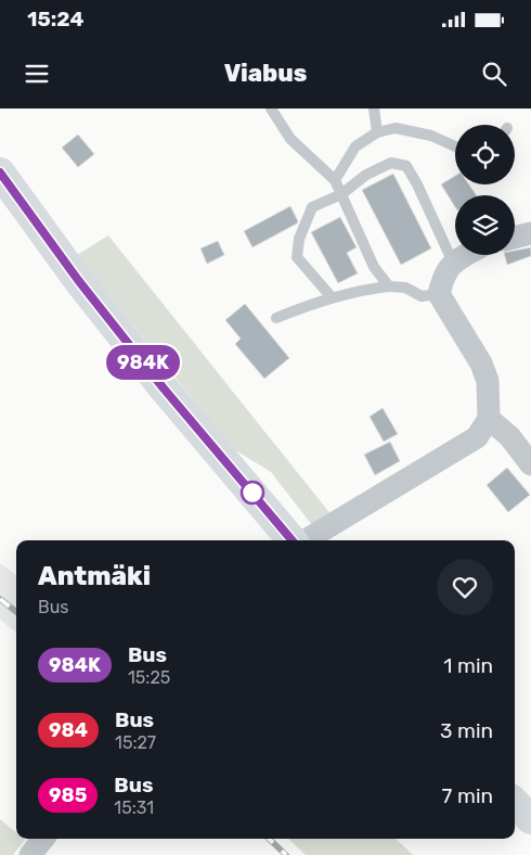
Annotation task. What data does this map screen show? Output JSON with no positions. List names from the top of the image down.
{
  "lines": ["bus line 984K"],
  "page": {
    "status": "15:24",
    "header": "Viabus",
    "on_map": "984K",
    "heading": ["Antmäki", "Bus"],
    "list": [
      {
        "mark": "984K",
        "name": "Bus",
        "note": "15:25",
        "value": "1 min"
      },
      {
        "mark": "984",
        "name": "Bus",
        "note": "15:27",
        "value": "3 min"
      },
      {
        "mark": "985",
        "name": "Bus",
        "note": "15:31",
        "value": "7 min"
      }
    ]
  }
}
